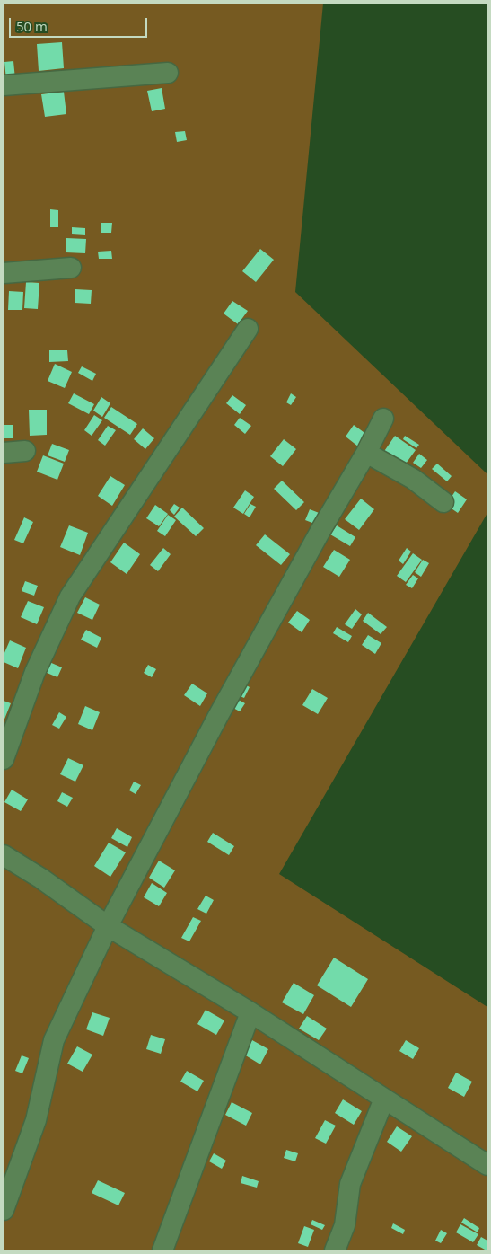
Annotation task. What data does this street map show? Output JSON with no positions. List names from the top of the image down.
{
  "scale_bar": "50 m"
}
